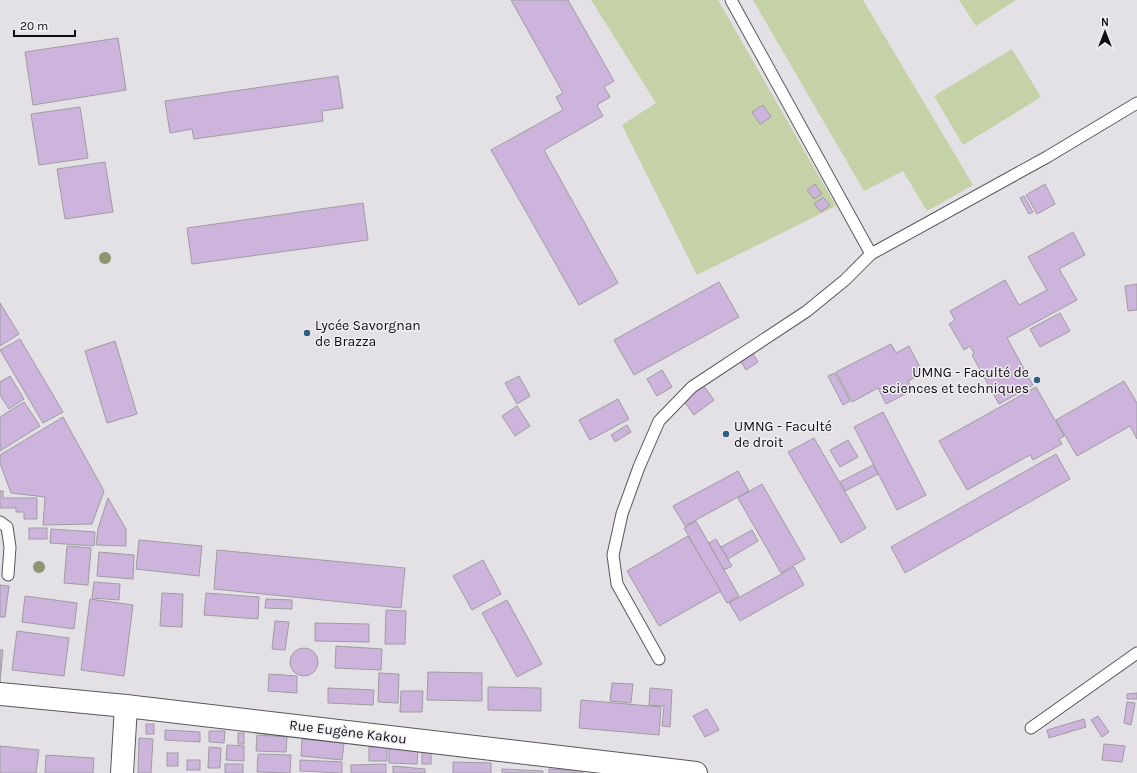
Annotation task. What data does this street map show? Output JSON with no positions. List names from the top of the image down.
{
  "streets": {
    "street": ["Rue Eugène Kakou"]
  },
  "places": ["Lycée Savorgnan de Brazza", "UMNG - Faculté de sciences et techniques", "UMNG - Faculté de droit"],
  "scale_bar": "20 m",
  "north": "top"
}
